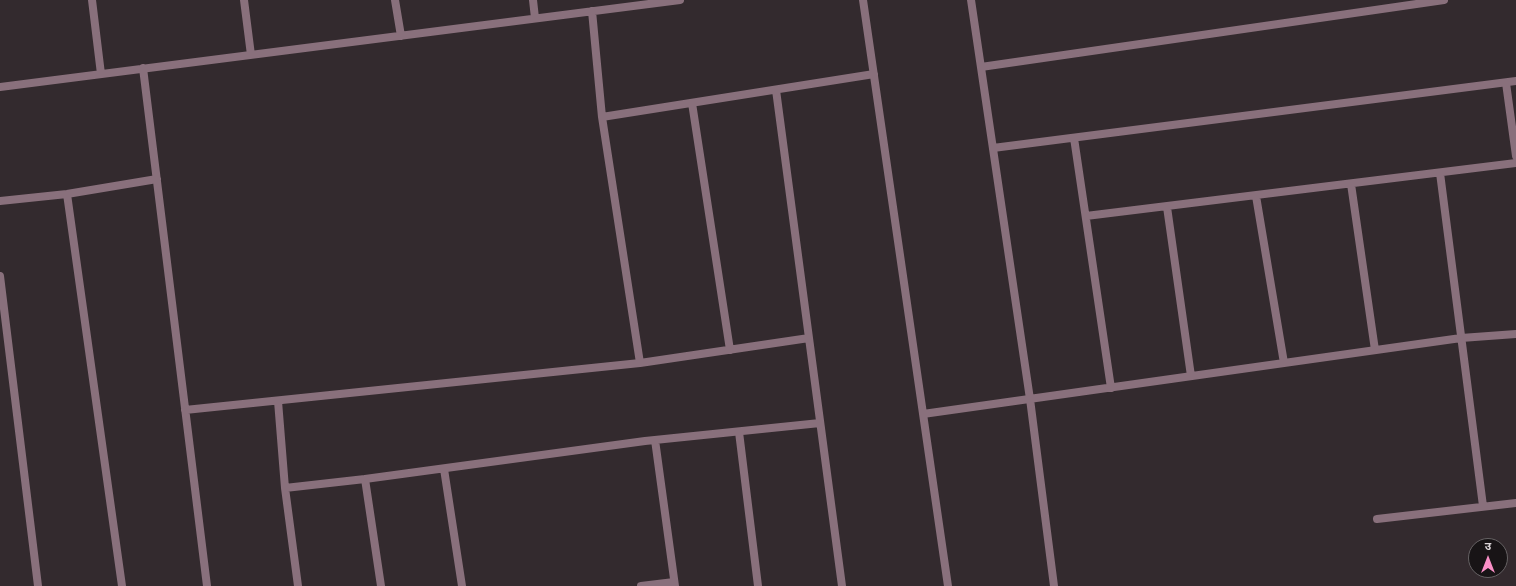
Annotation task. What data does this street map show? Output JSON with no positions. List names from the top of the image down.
{
  "north": "top"
}
